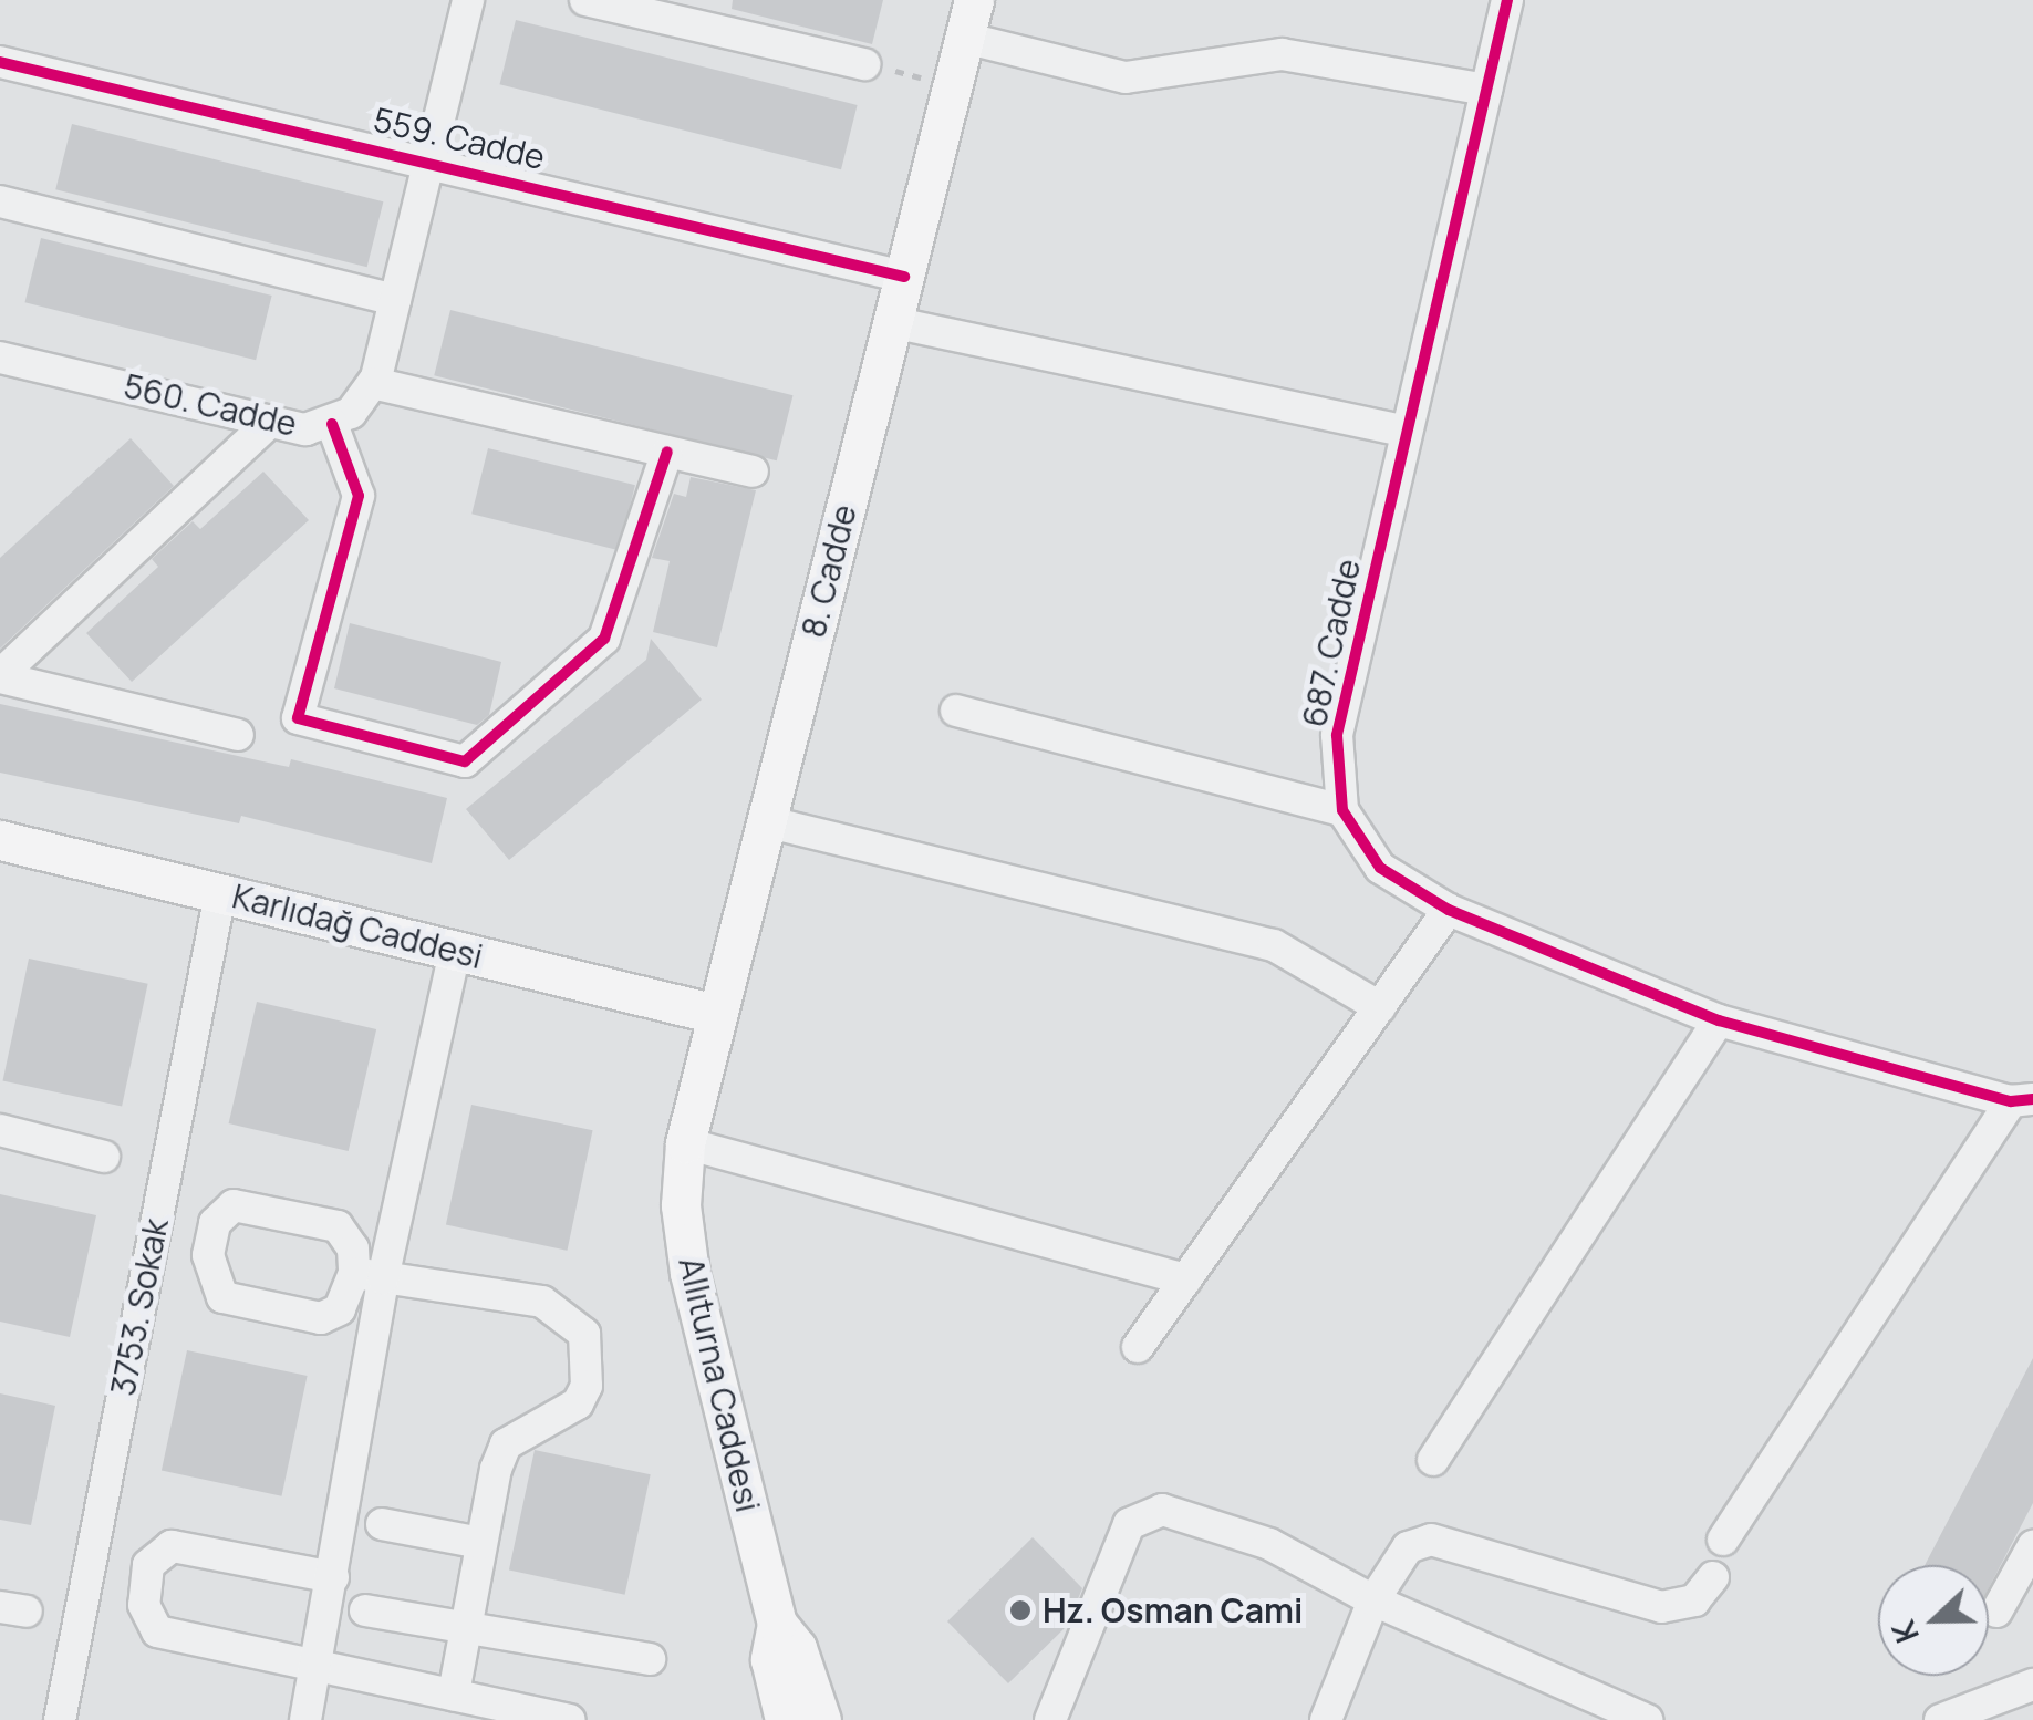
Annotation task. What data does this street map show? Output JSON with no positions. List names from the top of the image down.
{
  "streets": {
    "main road": ["8. Cadde", "Karlıdağ Caddesi", "Allıturna Caddesi"],
    "street": [
      "559. Cadde",
      "560. Cadde",
      "687. Cadde",
      "3753. Sokak"
    ]
  },
  "crossings": [
    ["559. Cadde", "8. Cadde"],
    ["8. Cadde", "Karlıdağ Caddesi"],
    ["8. Cadde", "Allıturna Caddesi"],
    ["Karlıdağ Caddesi", "3753. Sokak"]
  ],
  "places": ["Hz. Osman Cami"],
  "north": "left"
}
